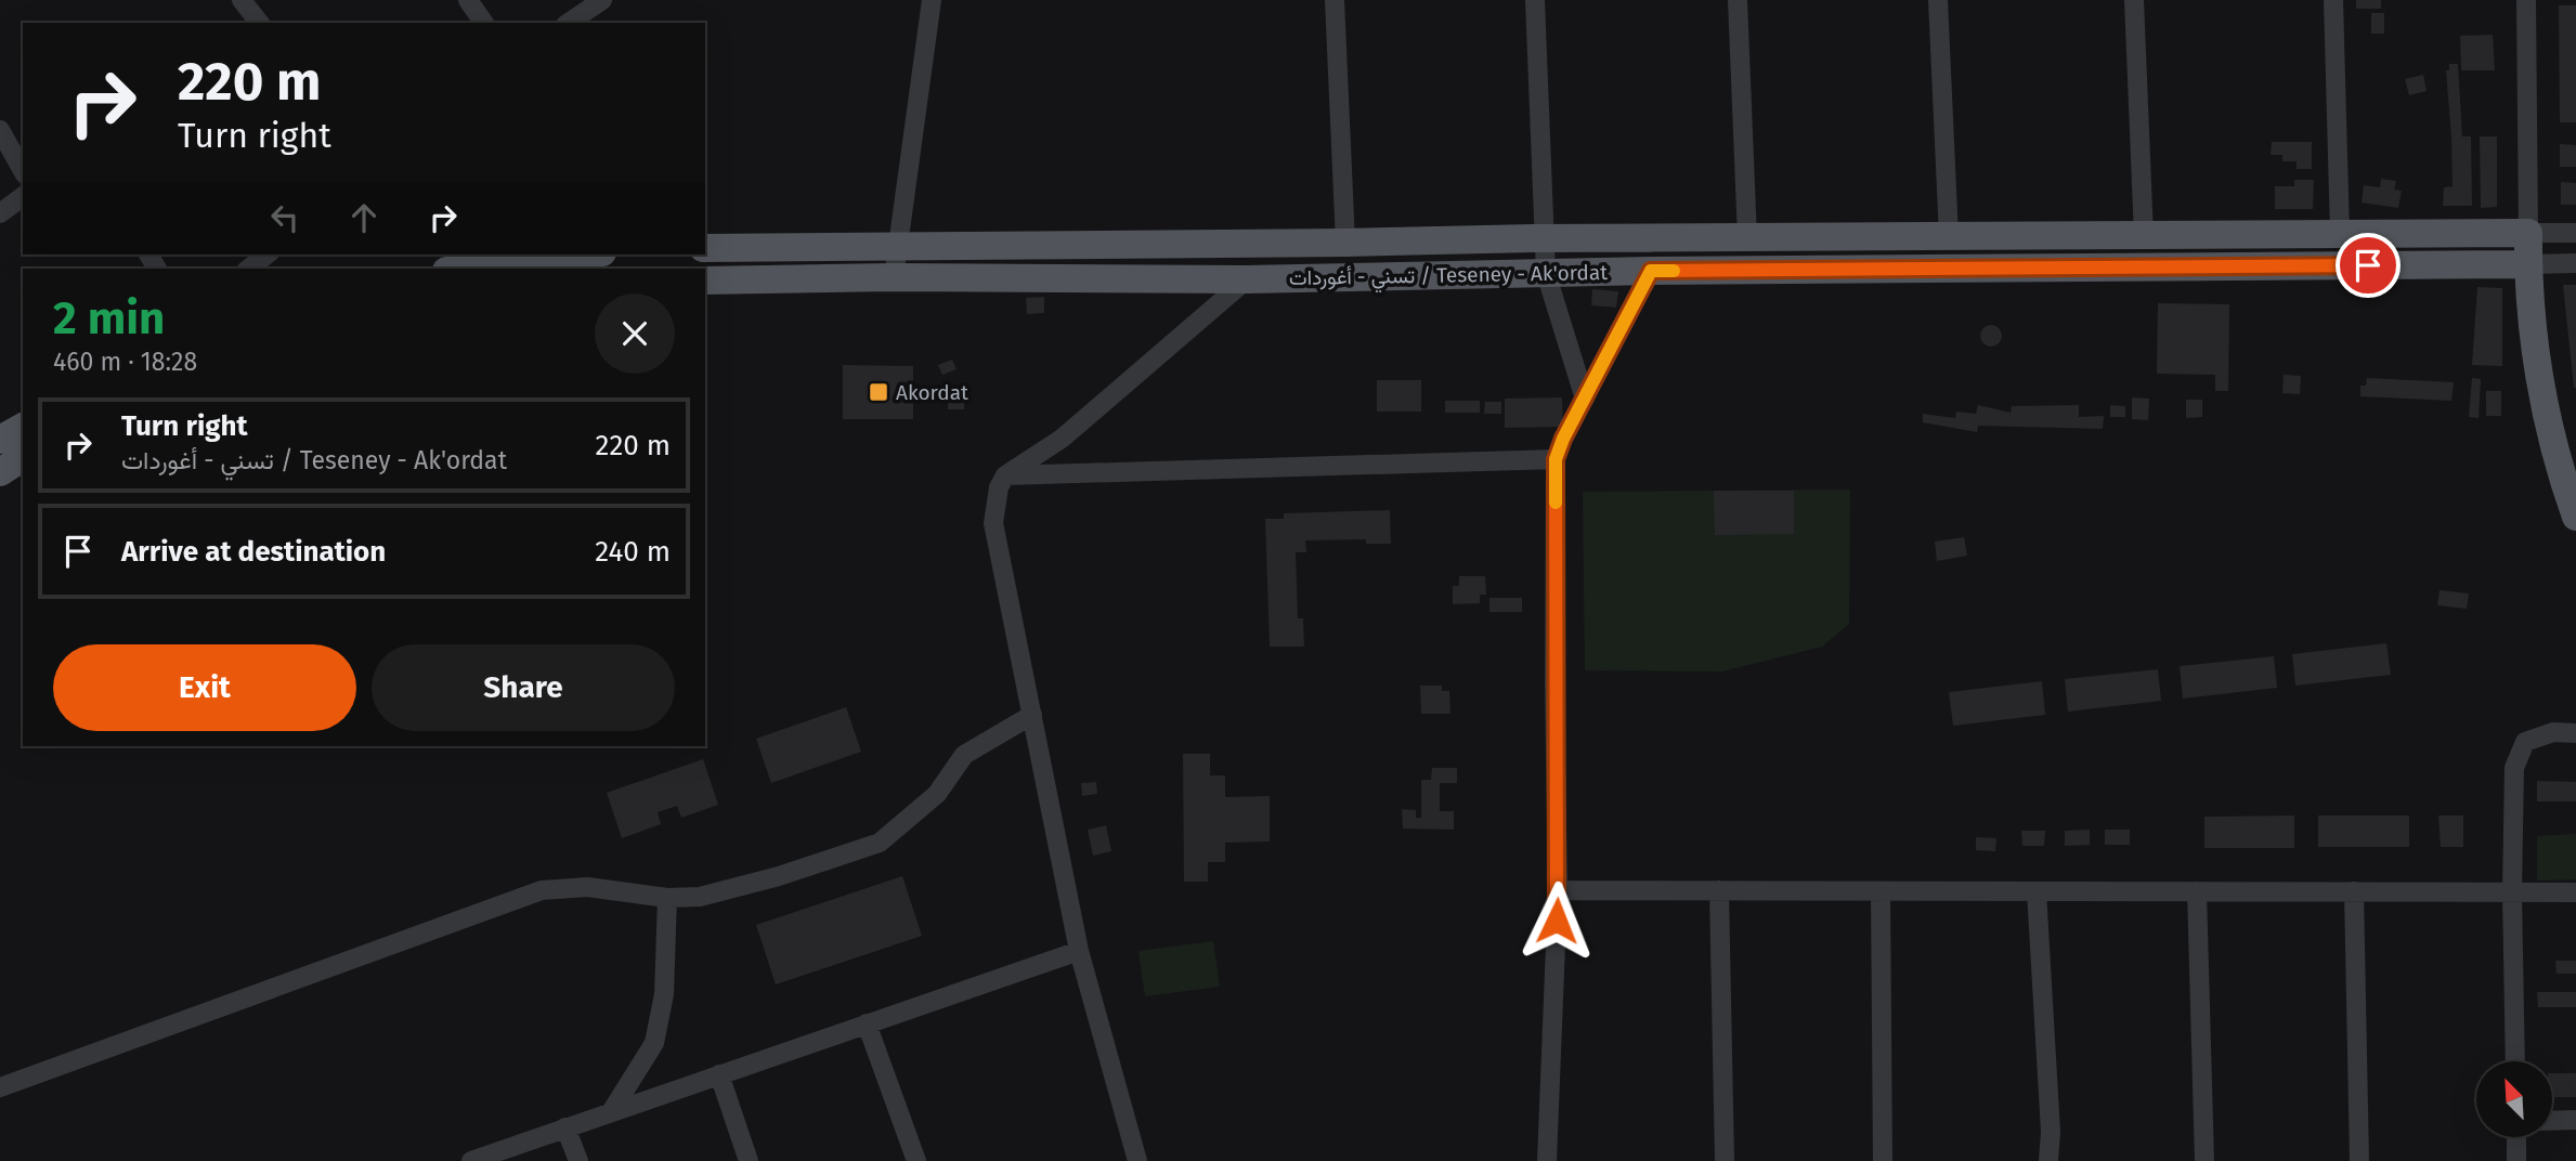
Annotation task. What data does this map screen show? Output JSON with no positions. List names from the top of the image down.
{
  "streets": {
    "main road": ["تسني - أغوردات / Teseney - Ak'ordat"]
  },
  "places": {
    "transit": ["Akordat"]
  },
  "north": "top left",
  "page": {
    "turn": ["220 m", "Turn right"],
    "heading": ["2 min", "460 m · 18:28"],
    "list": [
      {
        "name": "Turn right",
        "note": "تسني - أغوردات / Teseney - Ak'ordat",
        "value": "220 m"
      },
      {
        "name": "Arrive at destination",
        "value": "240 m"
      }
    ],
    "buttons": ["Exit", "Share"]
  }
}
